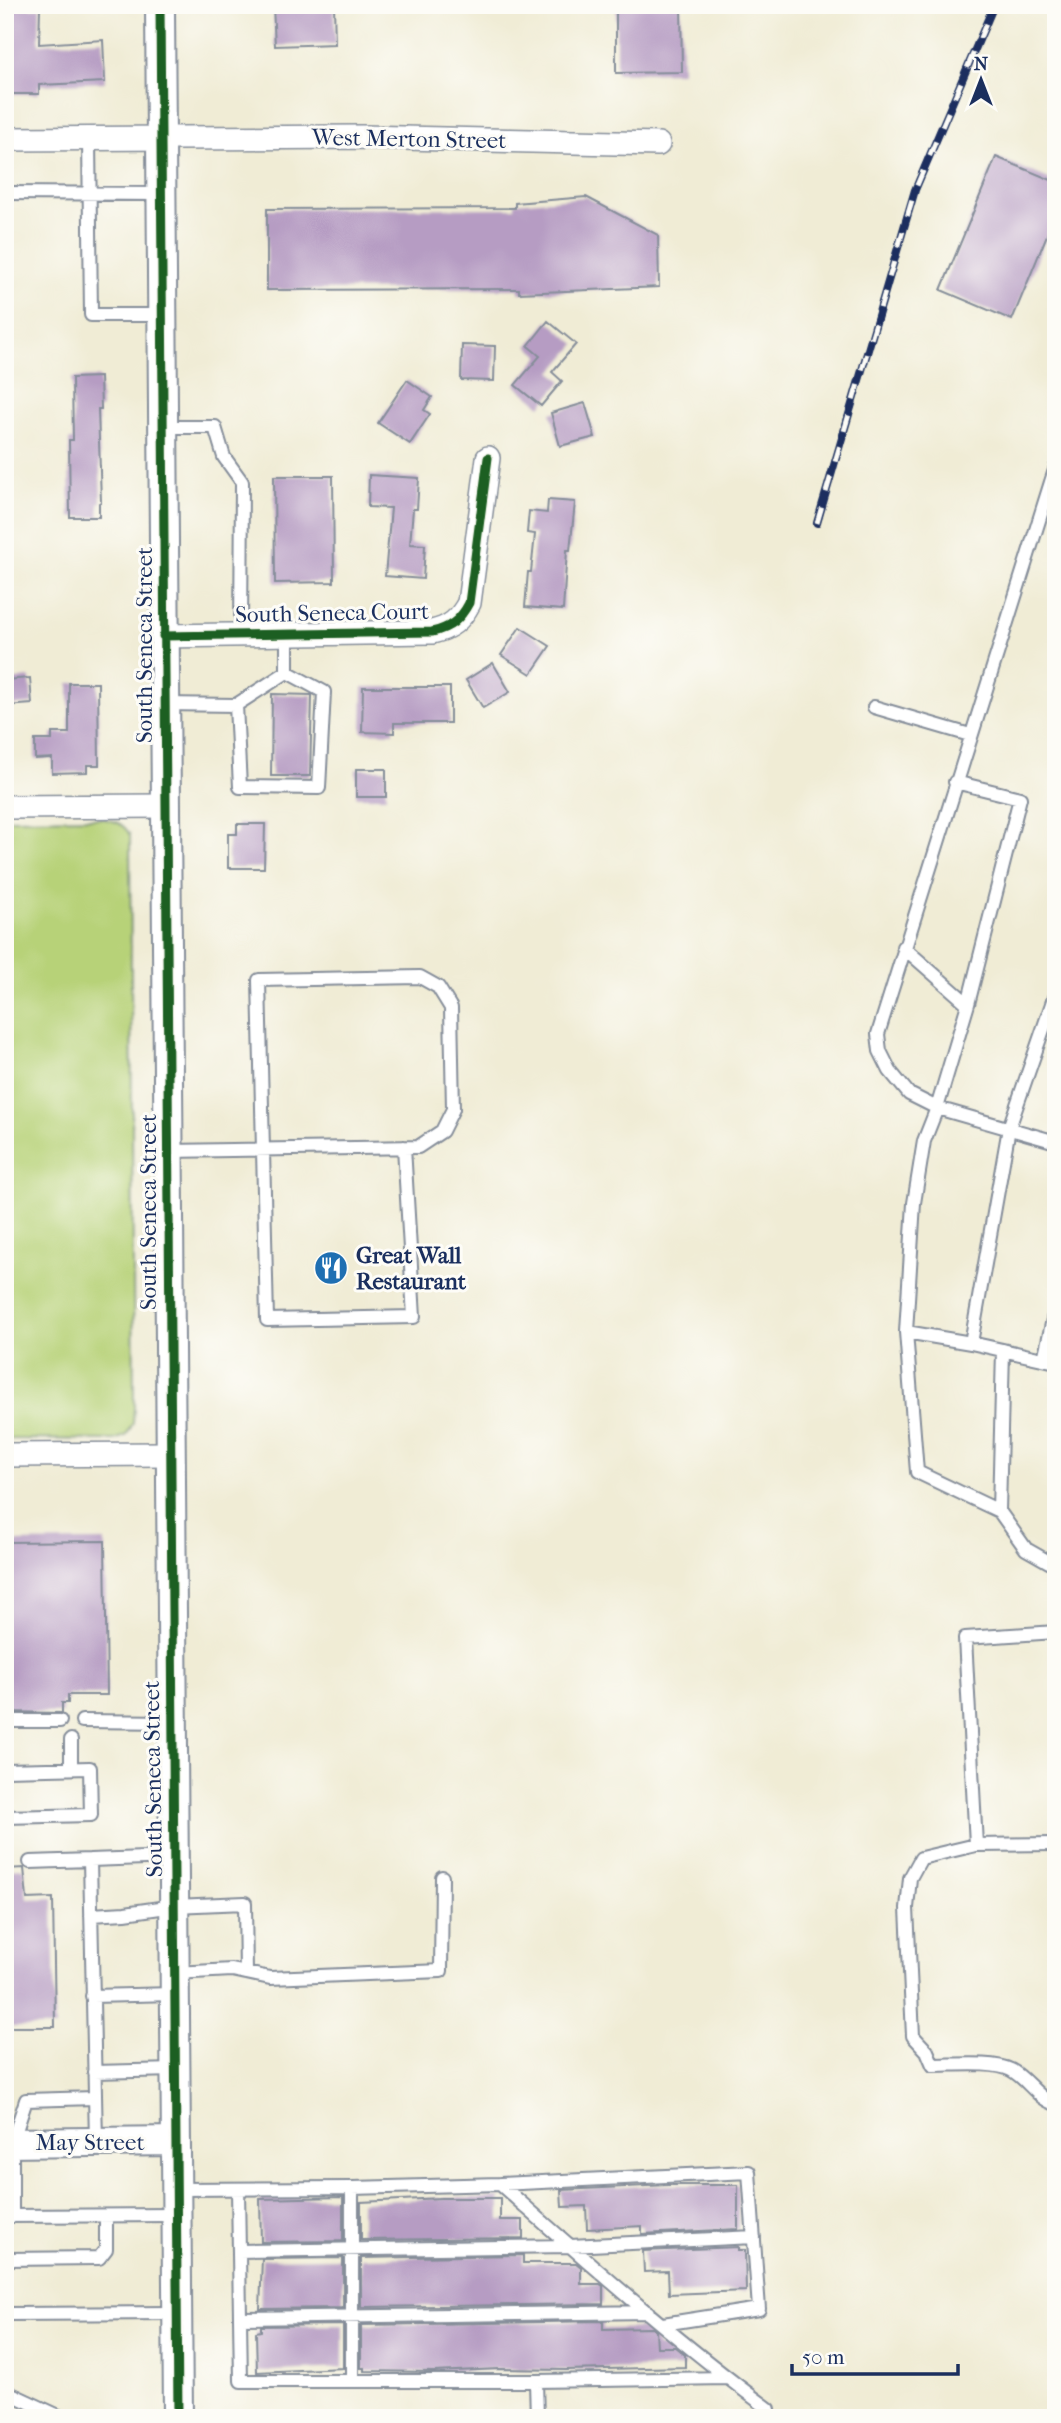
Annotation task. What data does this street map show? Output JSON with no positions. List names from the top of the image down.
{
  "streets": {
    "street": [
      "West Merton Street",
      "South Seneca Court",
      "South Seneca Street",
      "May Street"
    ]
  },
  "crossings": [
    ["West Merton Street", "South Seneca Street"],
    ["South Seneca Court", "South Seneca Street"],
    ["South Seneca Street", "May Street"]
  ],
  "places": {
    "restaurant": ["Great Wall Restaurant"]
  },
  "scale_bar": "50 m",
  "north": "top"
}
